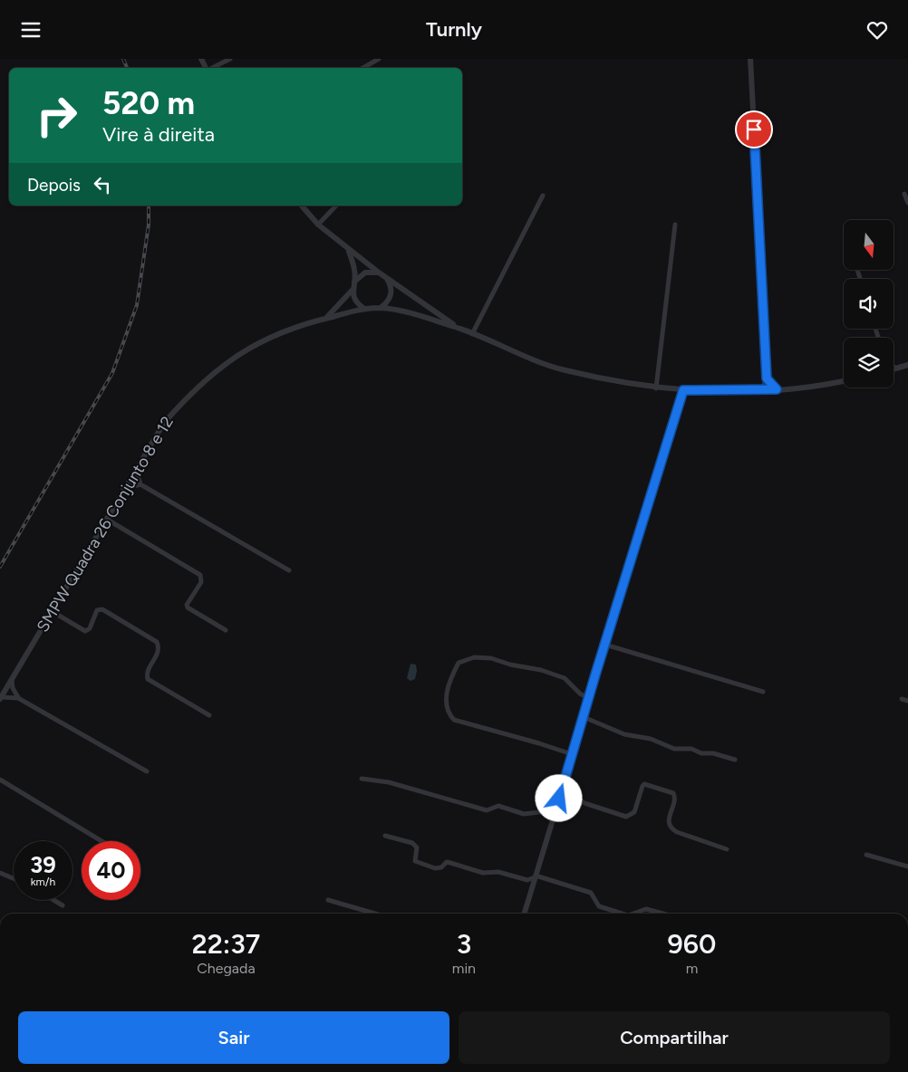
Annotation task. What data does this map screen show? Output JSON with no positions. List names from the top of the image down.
{
  "streets": {
    "street": ["SMPW Quadra 26 Conjunto 8 e 12"]
  },
  "north": "bottom",
  "page": {
    "header": "Turnly",
    "turn": ["520 m", "Vire à direita"],
    "then": "Depois",
    "speed": "39 km/h",
    "limit": "40",
    "eta": [
      "22:37",
      "Chegada",
      "3",
      "min",
      "960",
      "m"
    ],
    "buttons": ["Sair", "Compartilhar"]
  }
}
